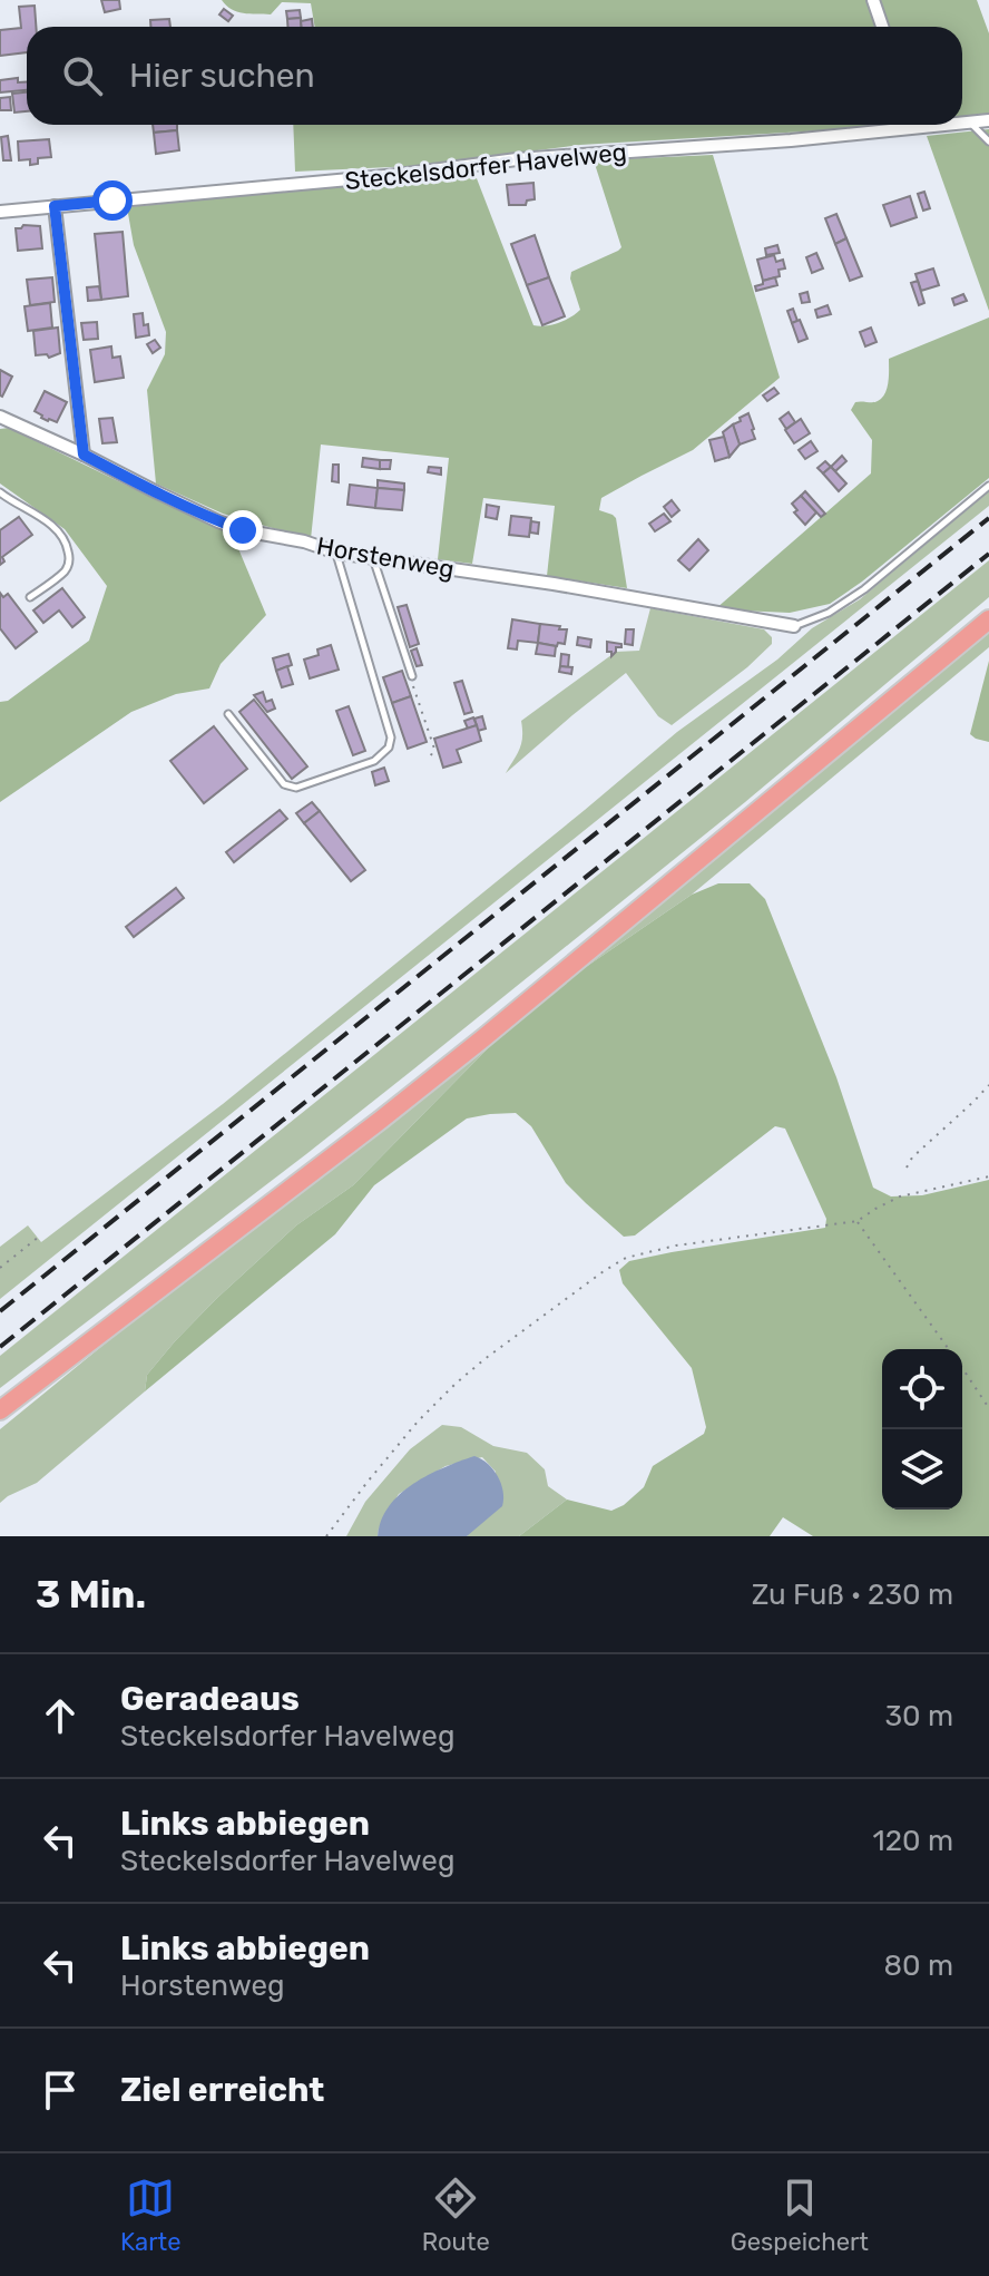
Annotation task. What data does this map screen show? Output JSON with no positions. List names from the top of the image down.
{
  "streets": {
    "street": ["Steckelsdorfer Havelweg", "Horstenweg"]
  },
  "page": {
    "search": "Hier suchen",
    "heading": ["3 Min.", "Zu Fuß · 230 m"],
    "list": [
      ["Geradeaus", "Steckelsdorfer Havelweg", "30 m"],
      ["Links abbiegen", "Steckelsdorfer Havelweg", "120 m"],
      ["Links abbiegen", "Horstenweg", "80 m"],
      "Ziel erreicht"
    ],
    "nav": ["Karte", "Route", "Gespeichert"]
  }
}
